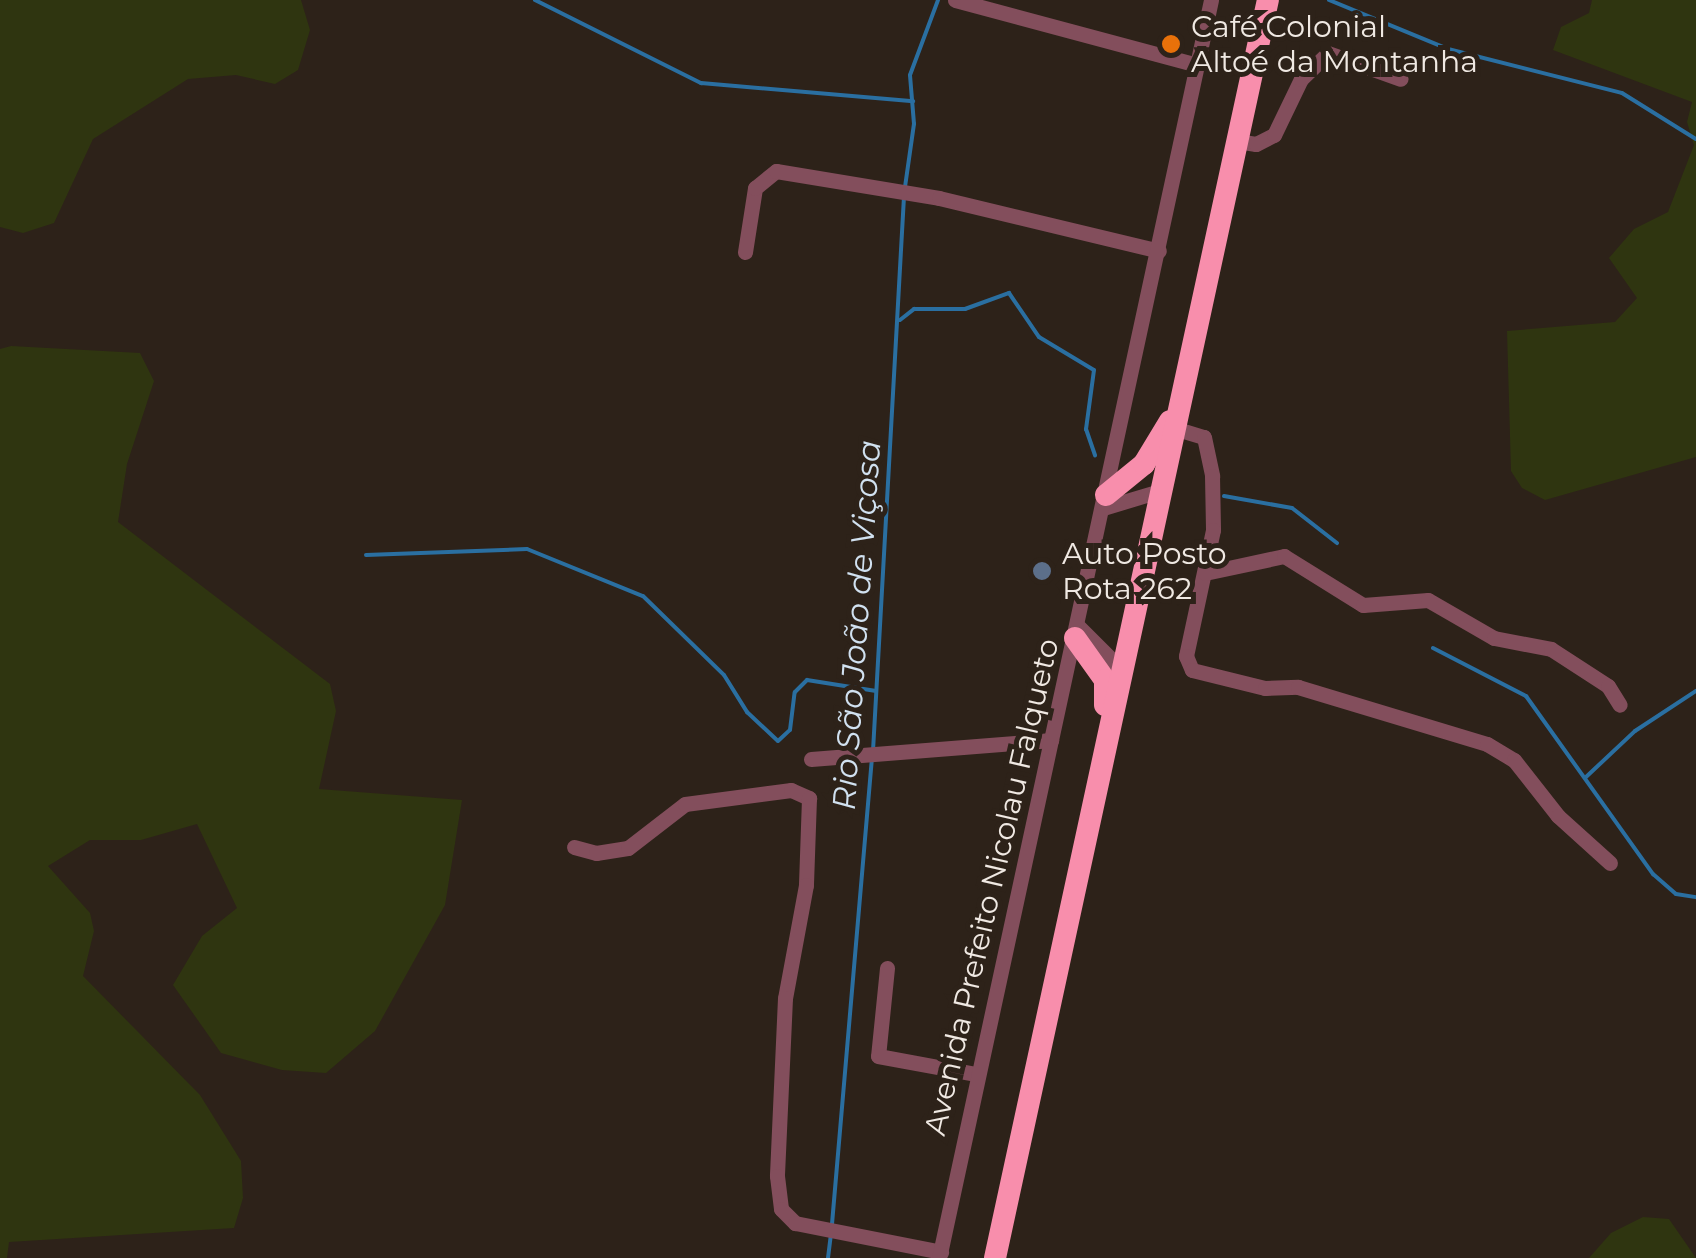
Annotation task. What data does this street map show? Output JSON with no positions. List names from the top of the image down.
{
  "streets": {
    "street": ["Avenida Prefeito Nicolau Falqueto"]
  },
  "water": ["Rio São João de Viçosa"],
  "places": ["Café Colonial Altoé da Montanha", "Auto Posto Rota 262"]
}
